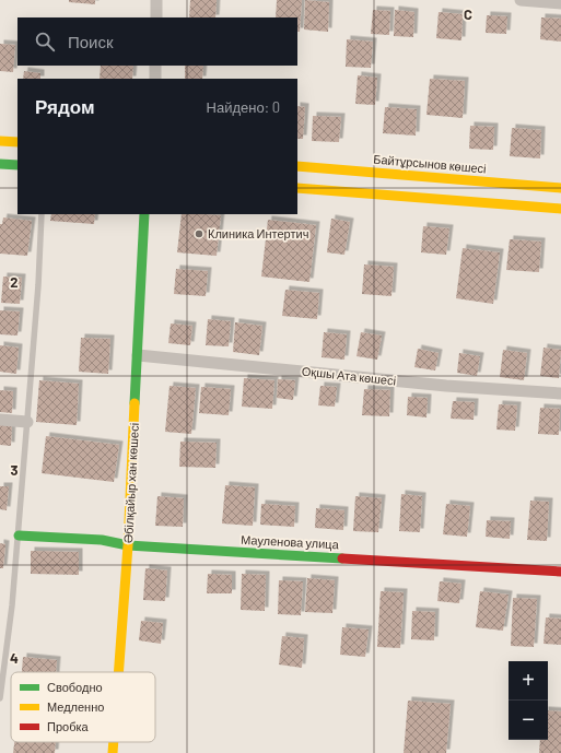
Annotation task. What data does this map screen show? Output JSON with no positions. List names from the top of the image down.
{
  "streets": {
    "street": [
      "Байтұрсынов көшесі",
      "Оқшы Ата көшесі",
      "Әбілқайыр хан көшесі",
      "Мауленова улица"
    ]
  },
  "crossings": [
    ["Оқшы Ата көшесі", "Әбілқайыр хан көшесі"],
    ["Әбілқайыр хан көшесі", "Мауленова улица"]
  ],
  "places": ["Клиника Интертич"],
  "legend": ["Свободно", "Медленно", "Пробка"],
  "page": {
    "search": "Поиск",
    "heading": ["Рядом", "Найдено: 0"],
    "map_buttons": ["+", "−"]
  },
  "grid": {
    "columns": ["C"],
    "rows": ["2", "3", "4"]
  }
}
